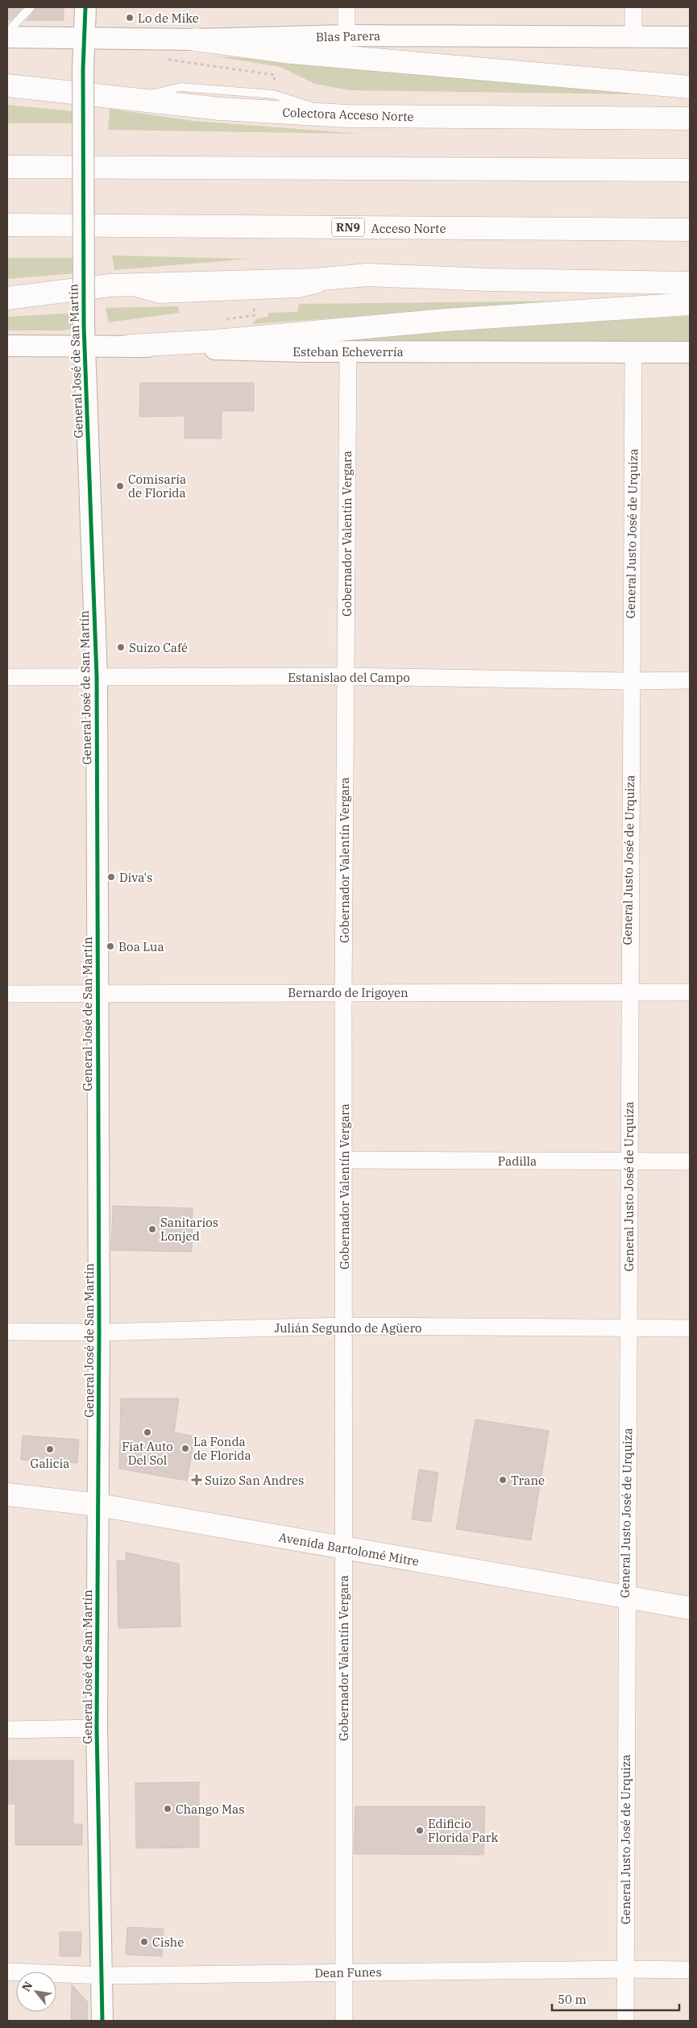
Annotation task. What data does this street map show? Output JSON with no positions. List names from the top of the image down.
{
  "streets": {
    "main road": [
      "Colectora Acceso Norte",
      "RN9",
      "Acceso Norte",
      "Avenida Bartolomé Mitre"
    ],
    "street": [
      "Blas Parera",
      "Esteban Echeverría",
      "General José de San Martín",
      "Gobernador Valentín Vergara",
      "General Justo José de Urquiza",
      "Estanislao del Campo",
      "Bernardo de Irigoyen",
      "Padilla",
      "Julián Segundo de Agüero",
      "Dean Funes"
    ]
  },
  "crossings": [
    ["Blas Parera", "General José de San Martín"],
    ["Esteban Echeverría", "General José de San Martín"],
    ["Esteban Echeverría", "Gobernador Valentín Vergara"],
    ["Esteban Echeverría", "General Justo José de Urquiza"],
    ["General José de San Martín", "Estanislao del Campo"],
    ["General José de San Martín", "Bernardo de Irigoyen"],
    ["General José de San Martín", "Julián Segundo de Agüero"],
    ["General José de San Martín", "Avenida Bartolomé Mitre"],
    ["General José de San Martín", "Dean Funes"],
    ["Gobernador Valentín Vergara", "Estanislao del Campo"],
    ["Gobernador Valentín Vergara", "Bernardo de Irigoyen"],
    ["Gobernador Valentín Vergara", "Padilla"],
    ["Gobernador Valentín Vergara", "Julián Segundo de Agüero"],
    ["Gobernador Valentín Vergara", "Avenida Bartolomé Mitre"],
    ["Gobernador Valentín Vergara", "Dean Funes"],
    ["General Justo José de Urquiza", "Estanislao del Campo"],
    ["General Justo José de Urquiza", "Bernardo de Irigoyen"],
    ["General Justo José de Urquiza", "Padilla"],
    ["General Justo José de Urquiza", "Julián Segundo de Agüero"],
    ["General Justo José de Urquiza", "Avenida Bartolomé Mitre"],
    ["General Justo José de Urquiza", "Dean Funes"]
  ],
  "places": {
    "other": [
      "Lo de Mike",
      "Comisaría de Florida",
      "Suizo Café",
      "Diva's",
      "Boa Lua",
      "Sanitarios Lonjed",
      "Fiat Auto Del Sol",
      "La Fonda de Florida",
      "Galicia",
      "Trane",
      "Chango Mas",
      "Edificio Florida Park",
      "Cishe"
    ],
    "health": ["Suizo San Andres"]
  },
  "scale_bar": "50 m",
  "north": "top left"
}
